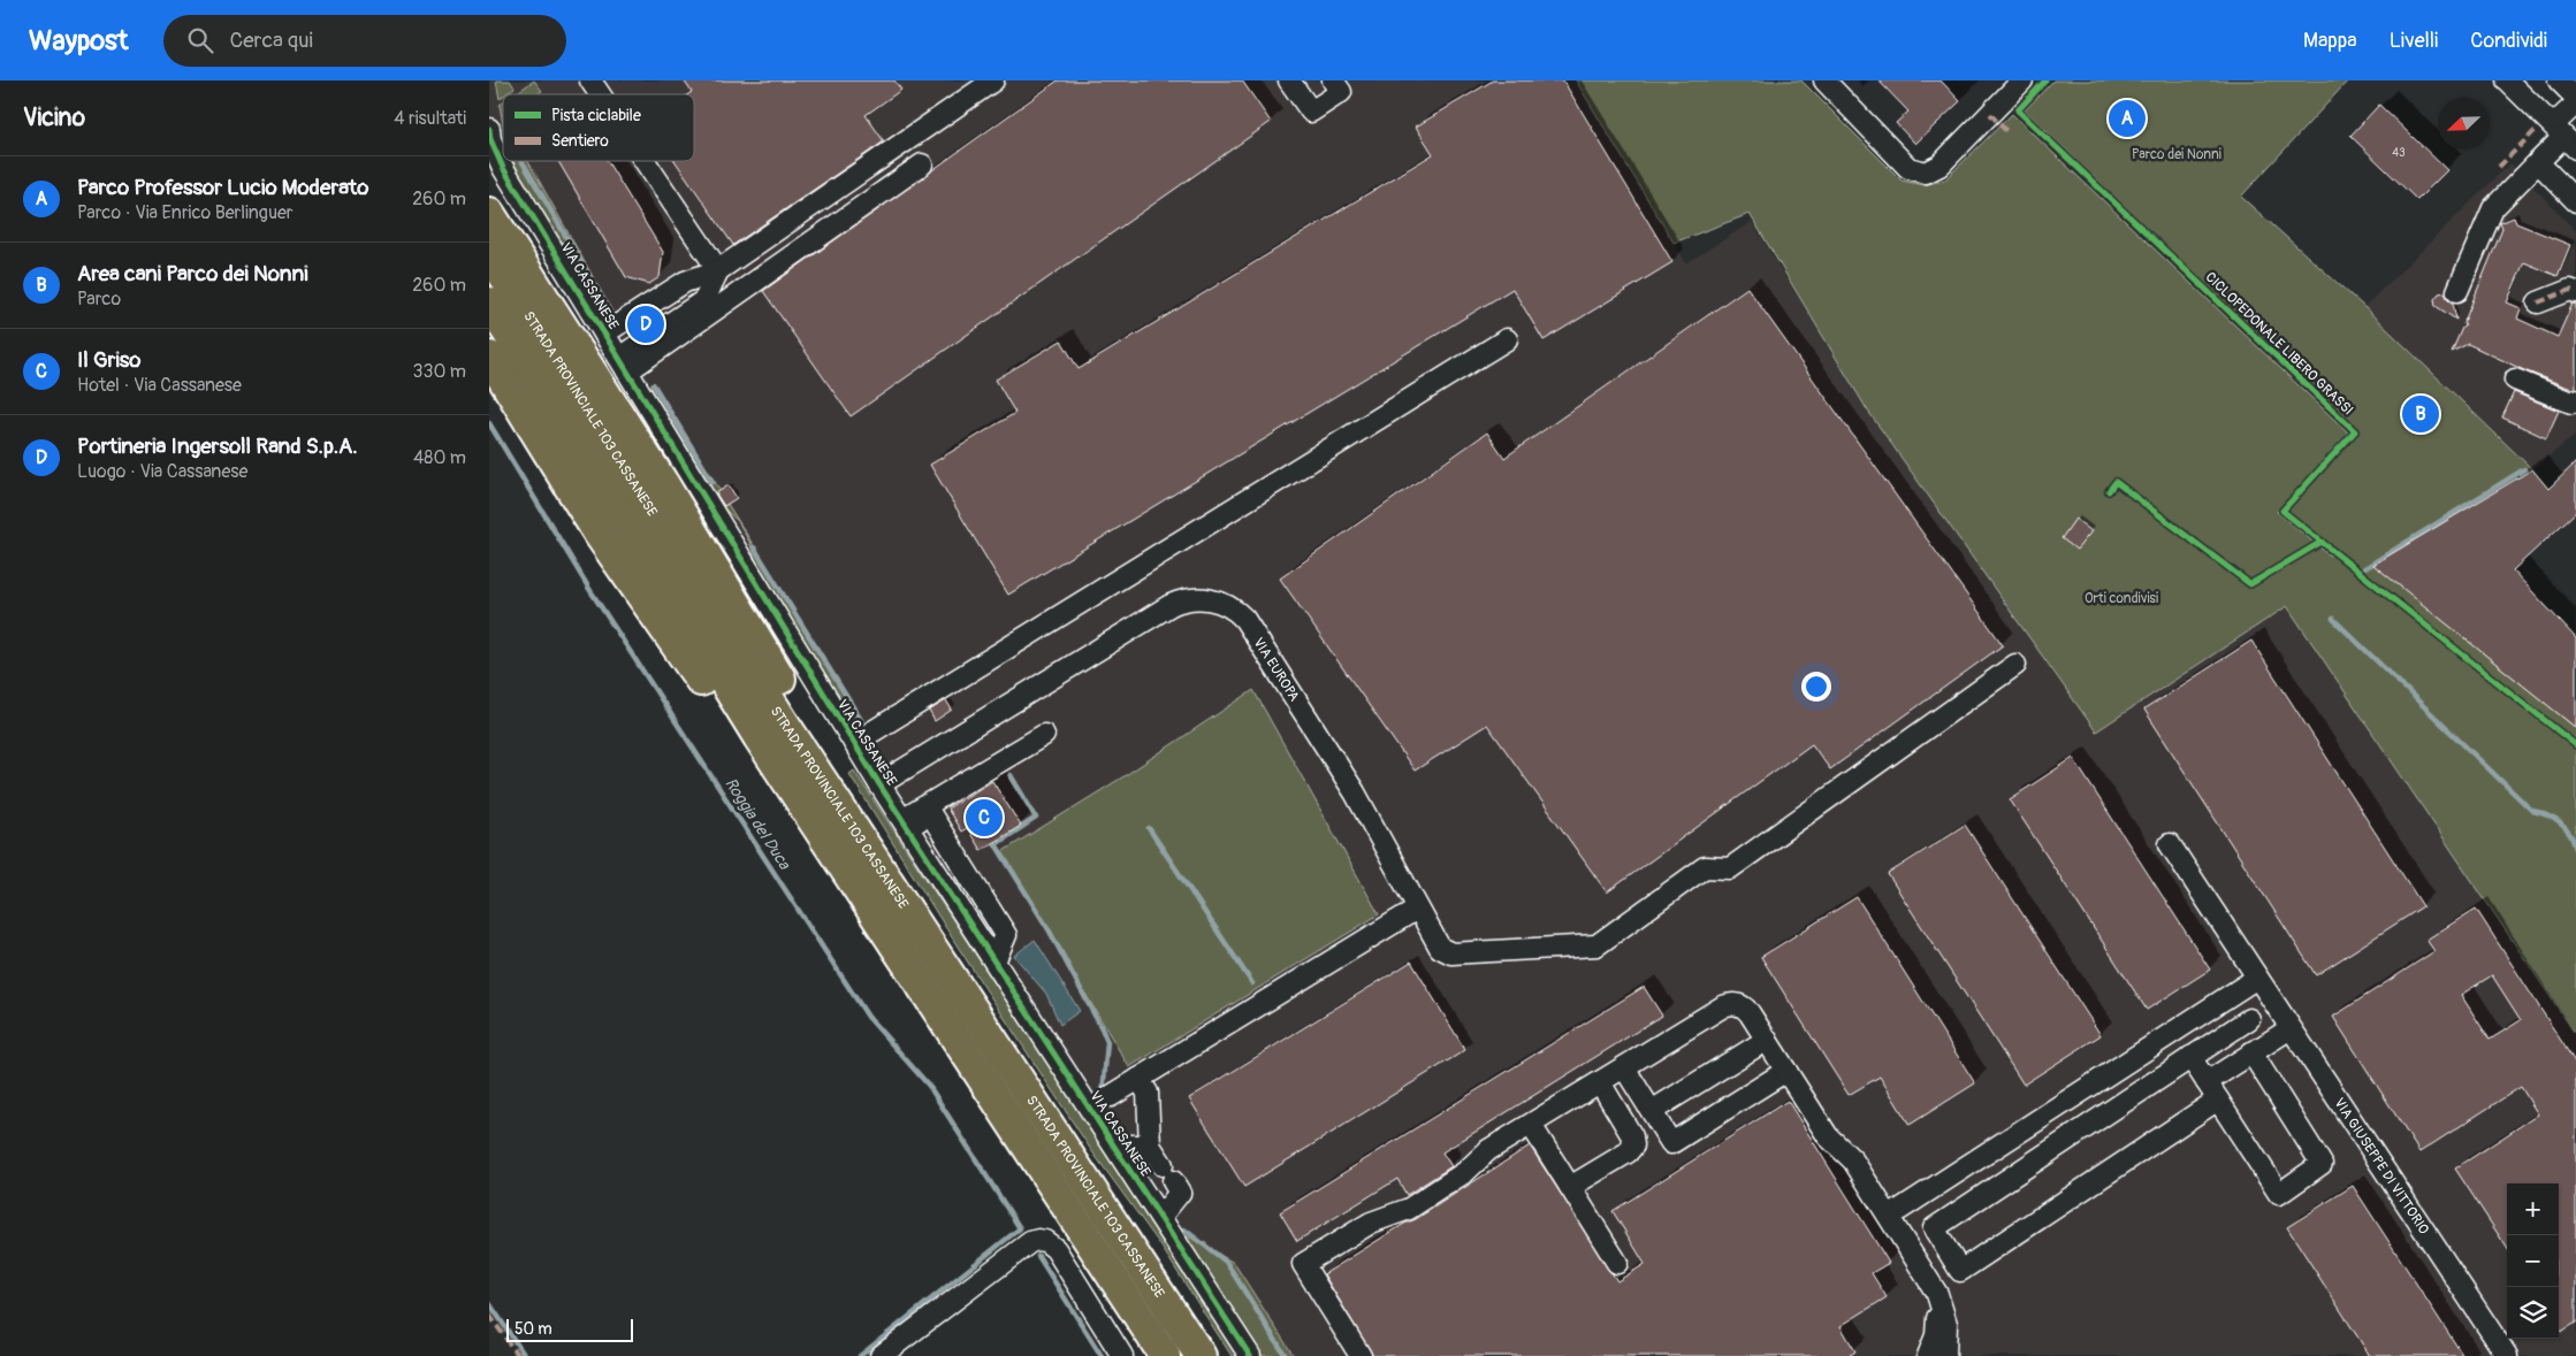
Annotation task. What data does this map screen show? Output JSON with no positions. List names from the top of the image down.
{
  "streets": {
    "highway": ["STRADA PROVINCIALE 103 CASSANESE"],
    "street": ["VIA CASSANESE", "VIA EUROPA", "VIA GIUSEPPE DI VITTORIO"],
    "cycle path": ["CICLOPEDONALE LIBERO GRASSI"]
  },
  "crossings": [
    ["VIA CASSANESE", "VIA EUROPA"]
  ],
  "water": ["Roggia del Duca"],
  "parks": ["Parco dei Nonni", "Orti condivisi"],
  "house_numbers": ["43"],
  "legend": ["Pista ciclabile", "Sentiero"],
  "scale_bar": "50 m",
  "north": "bottom left",
  "page": {
    "header": "Waypost",
    "search": "Cerca qui",
    "nav": ["Mappa", "Livelli", "Condividi"],
    "heading": ["Vicino", "4 risultati"],
    "pins": [
      "A",
      "D",
      "B",
      "C"
    ],
    "list": [
      {
        "mark": "A",
        "name": "Parco Professor Lucio Moderato",
        "note": "Parco · Via Enrico Berlinguer",
        "value": "260 m"
      },
      {
        "mark": "B",
        "name": "Area cani Parco dei Nonni",
        "note": "Parco",
        "value": "260 m"
      },
      {
        "mark": "C",
        "name": "Il Griso",
        "note": "Hotel · Via Cassanese",
        "value": "330 m"
      },
      {
        "mark": "D",
        "name": "Portineria Ingersoll Rand S.p.A.",
        "note": "Luogo · Via Cassanese",
        "value": "480 m"
      }
    ],
    "map_buttons": ["+", "−"],
    "scale": "50 m"
  }
}
